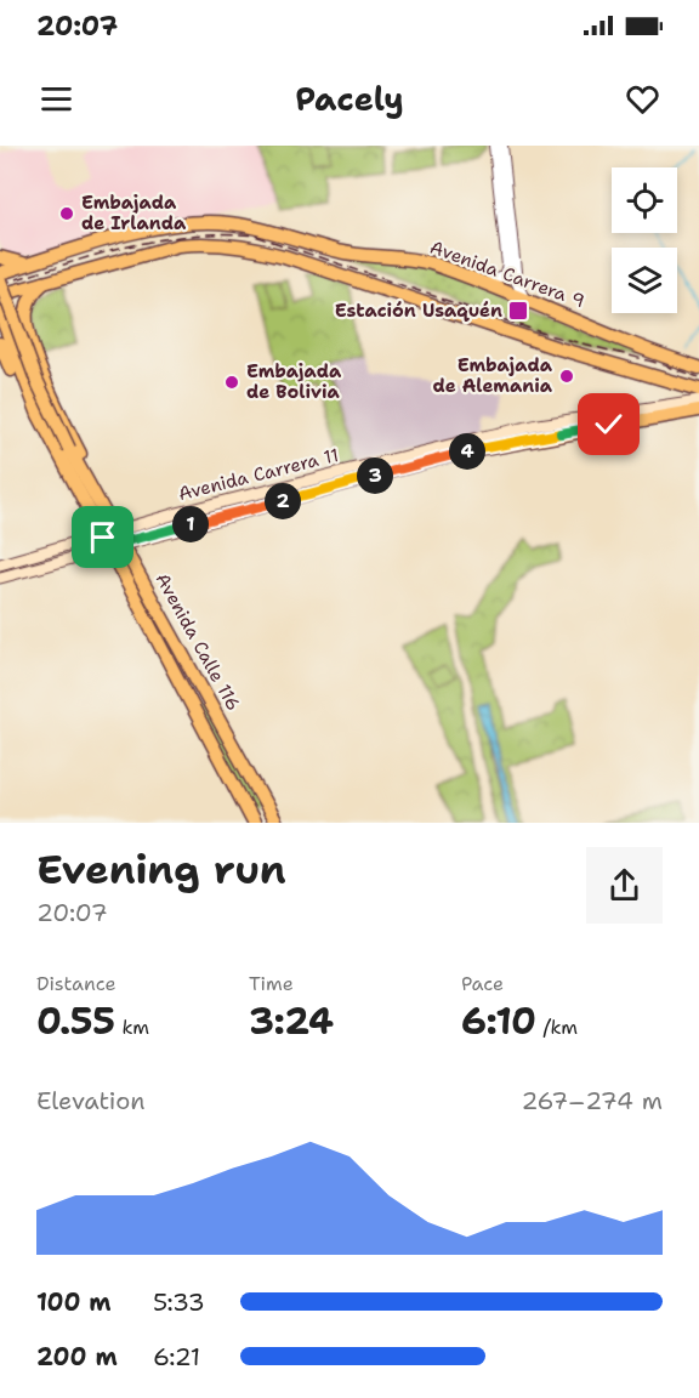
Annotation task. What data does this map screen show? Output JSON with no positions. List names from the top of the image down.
{
  "streets": {
    "main road": ["Avenida Carrera 9", "Avenida Carrera 11", "Avenida Calle 116"]
  },
  "crossings": [
    ["Avenida Carrera 11", "Avenida Calle 116"]
  ],
  "places": {
    "other": ["Embajada de Irlanda", "Embajada de Alemania", "Embajada de Bolivia"],
    "transit": ["Estación Usaquén"]
  },
  "page": {
    "status": "20:07",
    "header": "Pacely",
    "pins": [
      "4",
      "3",
      "2",
      "1"
    ],
    "heading": ["Evening run", "20:07"],
    "stats": [
      ["Distance", "0.55 km"],
      ["Time", "3:24"],
      ["Pace", "6:10 /km"]
    ],
    "chart": ["Elevation", "267–274 m"],
    "list": [
      {
        "name": "100 m",
        "note": "5:33"
      },
      {
        "name": "200 m",
        "note": "6:21"
      }
    ]
  }
}
